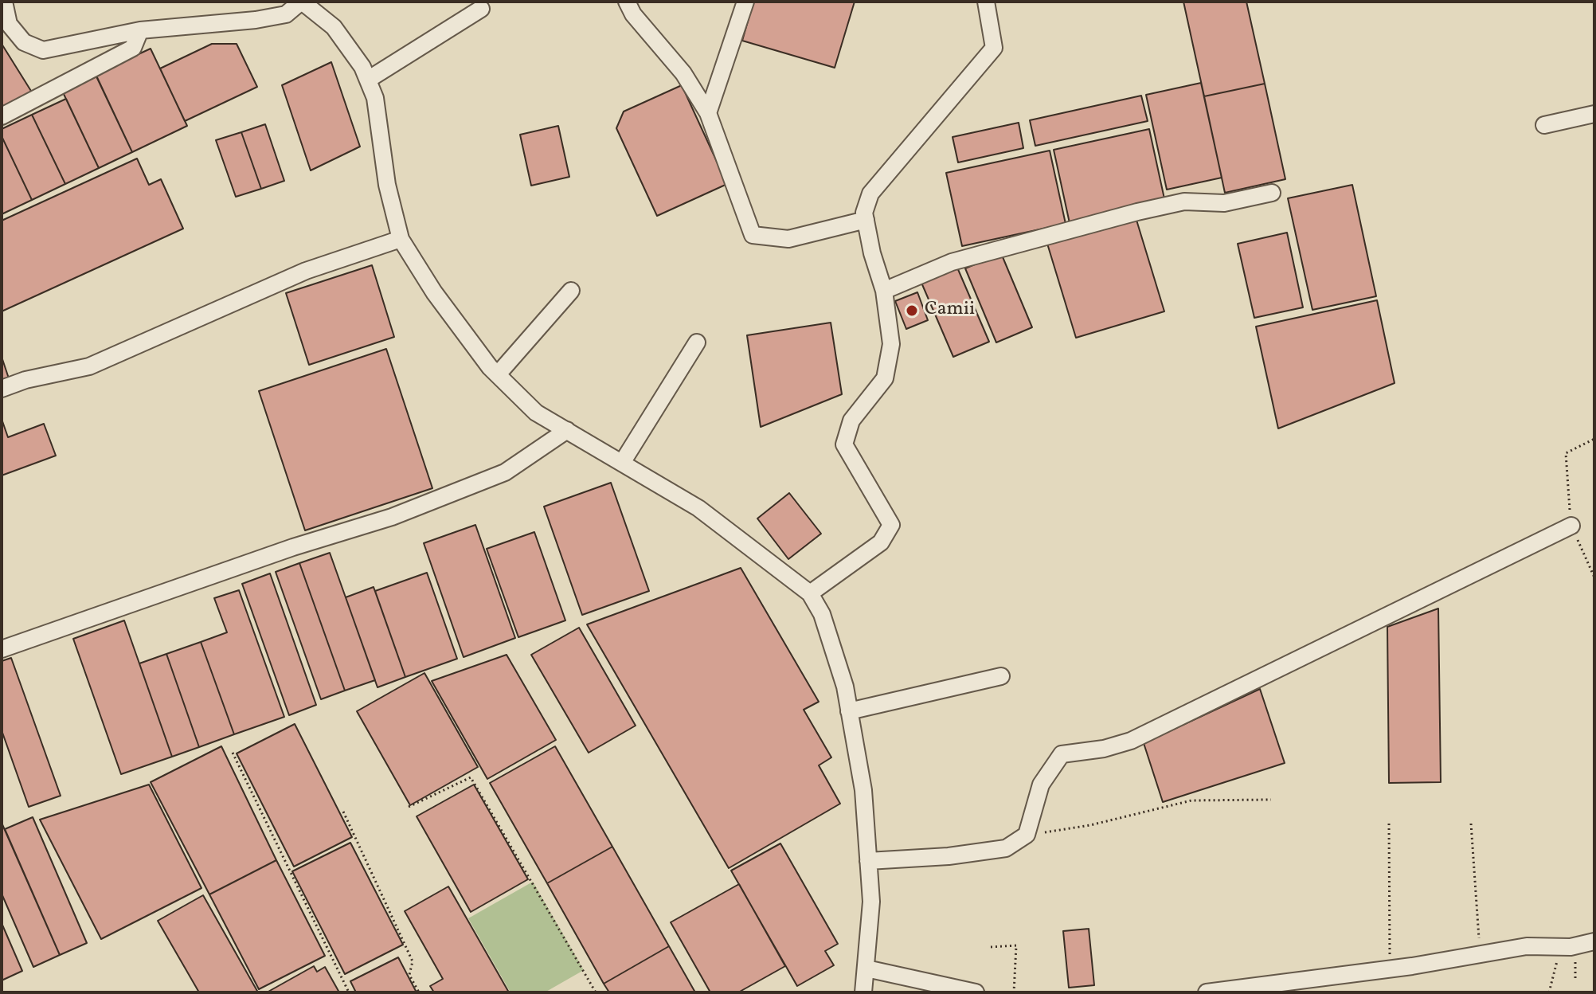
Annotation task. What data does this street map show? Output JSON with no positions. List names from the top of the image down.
{
  "places": ["Camii"]
}
